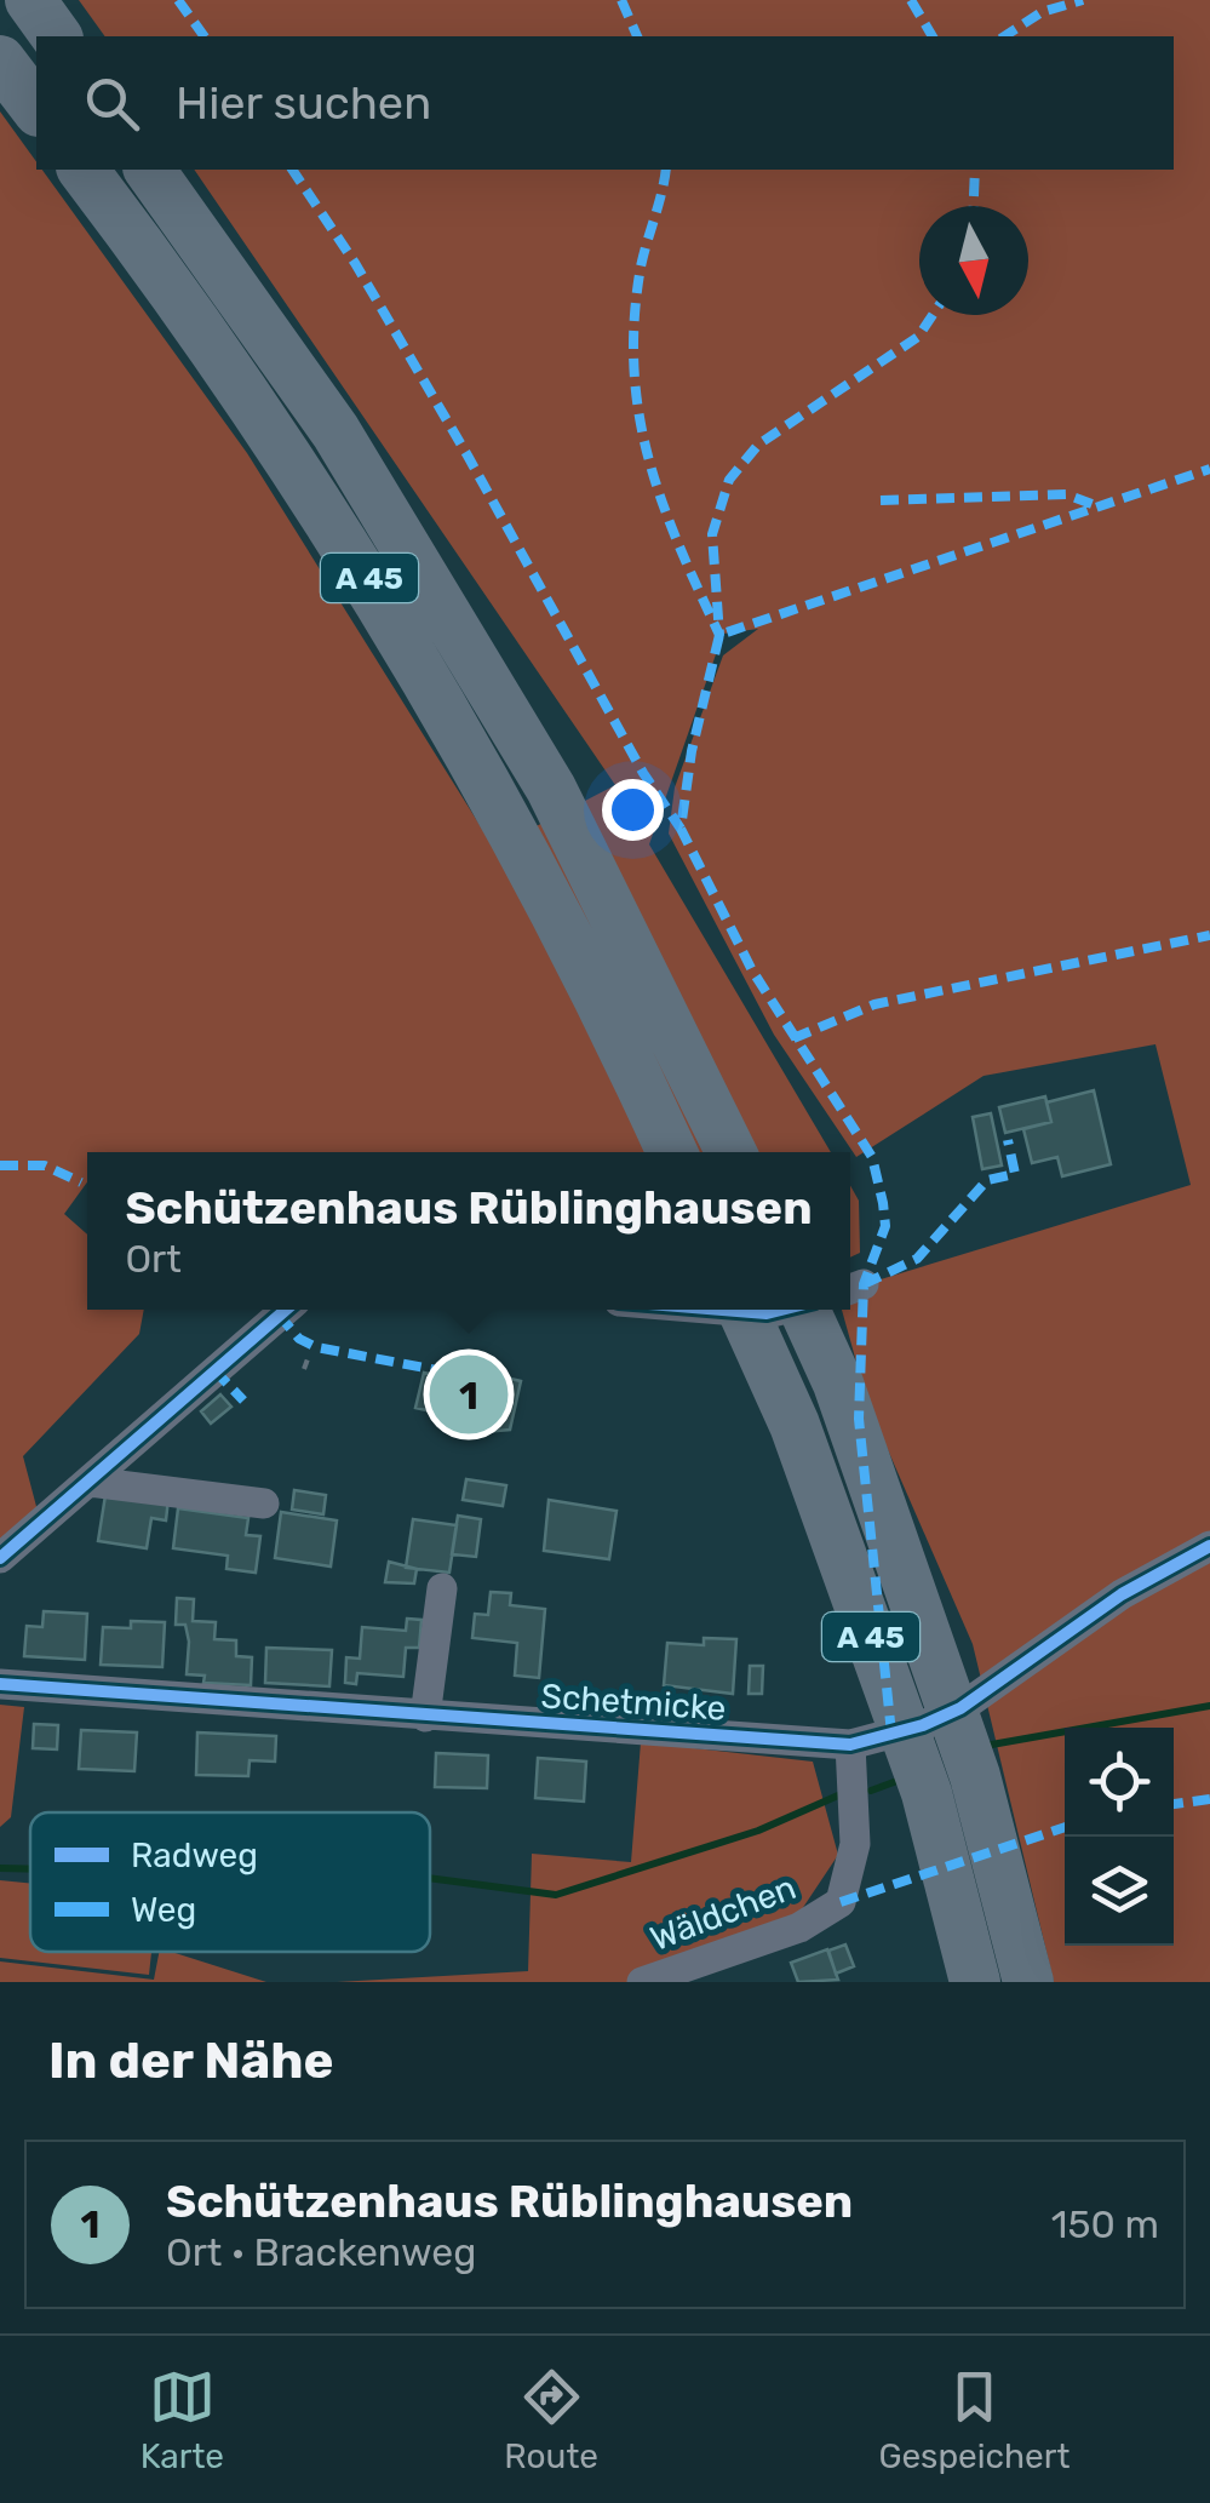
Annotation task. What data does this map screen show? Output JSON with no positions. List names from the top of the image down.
{
  "streets": {
    "highway": ["A 45"],
    "street": ["Schetmicke", "Wäldchen"]
  },
  "crossings": [
    ["Schetmicke", "Wäldchen"]
  ],
  "legend": ["Radweg", "Weg"],
  "north": "bottom",
  "page": {
    "search": "Hier suchen",
    "popup": ["Schützenhaus Rüblinghausen", "Ort"],
    "pins": "1",
    "heading": "In der Nähe",
    "list": [
      {
        "mark": "1",
        "name": "Schützenhaus Rüblinghausen",
        "note": "Ort · Brackenweg",
        "value": "150 m"
      }
    ],
    "nav": ["Karte", "Route", "Gespeichert"]
  }
}
